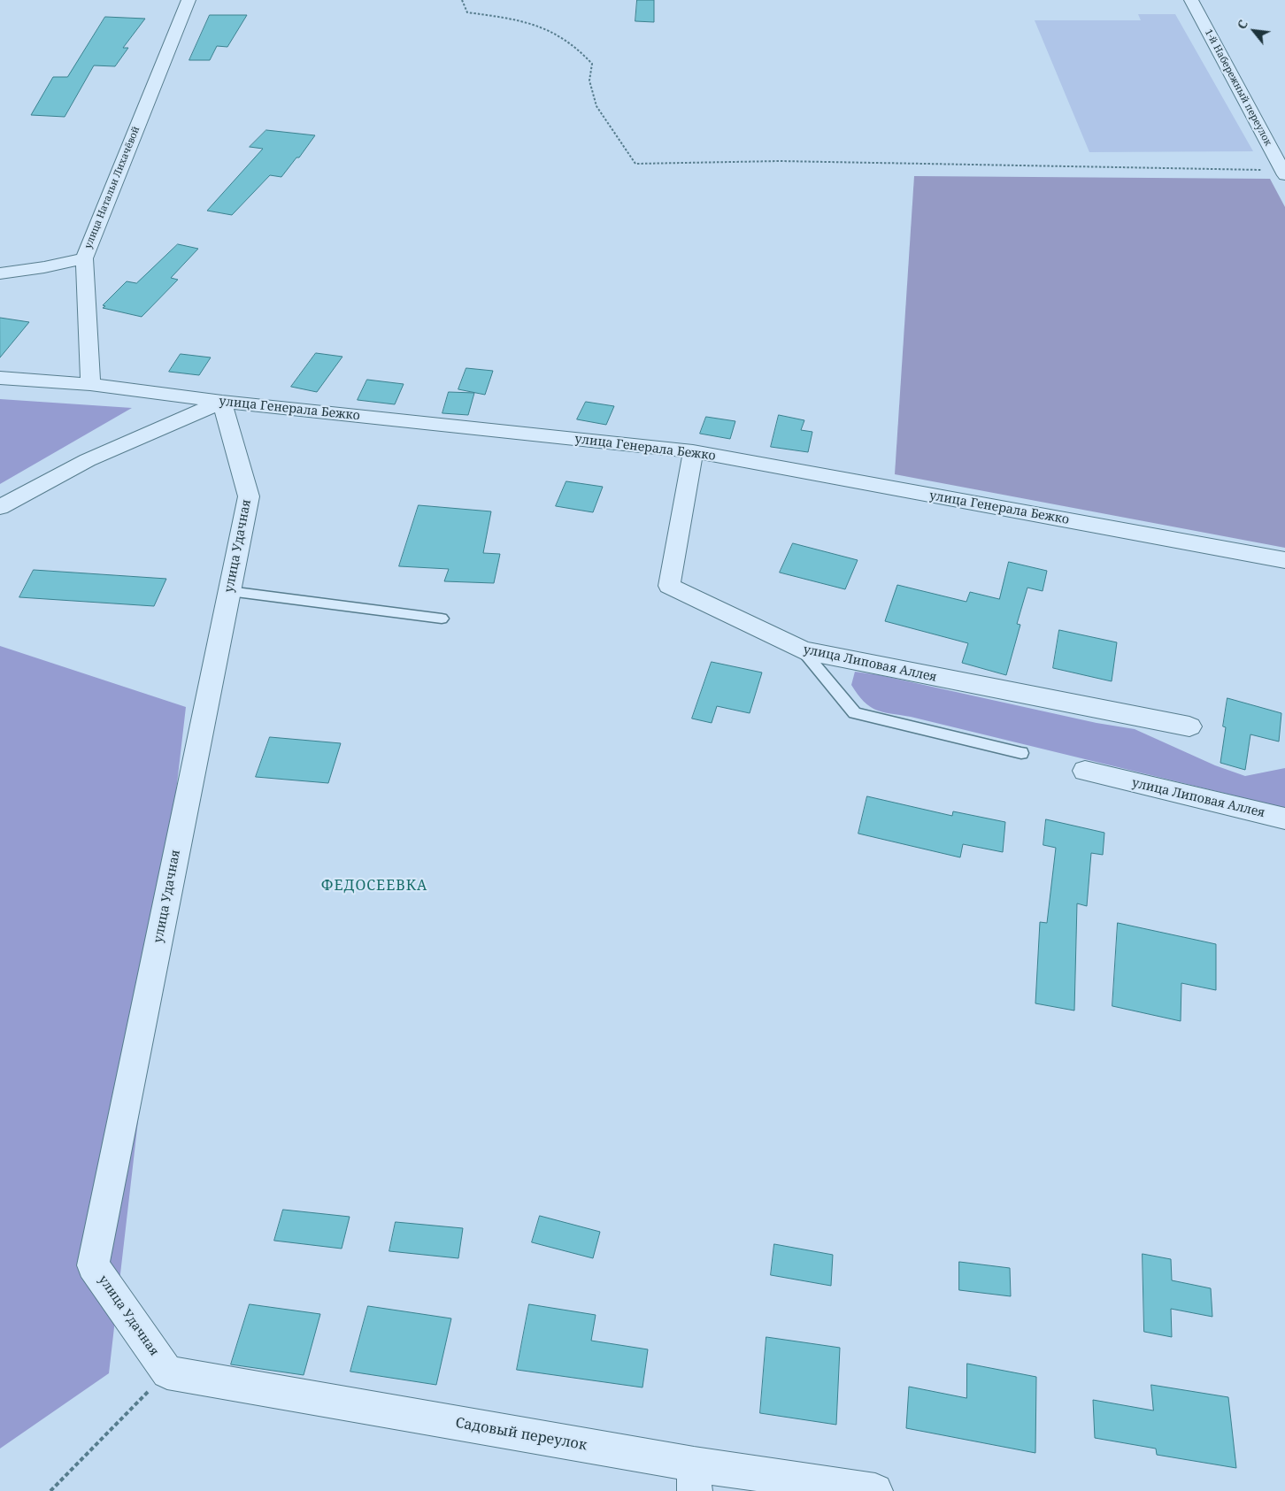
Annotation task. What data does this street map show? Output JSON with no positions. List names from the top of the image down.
{
  "streets": {
    "street": [
      "1-й Набережный переулок",
      "улица Натальи Лихачёвой",
      "улица Генерала Бежко",
      "улица Удачная",
      "улица Липовая Аллея",
      "Садовый переулок"
    ]
  },
  "crossings": [
    ["улица Натальи Лихачёвой", "улица Генерала Бежко"],
    ["улица Генерала Бежко", "улица Удачная"],
    ["улица Генерала Бежко", "улица Липовая Аллея"],
    ["улица Удачная", "Садовый переулок"]
  ],
  "districts": ["ФЕДОСЕЕВКА"],
  "north": "top left"
}
